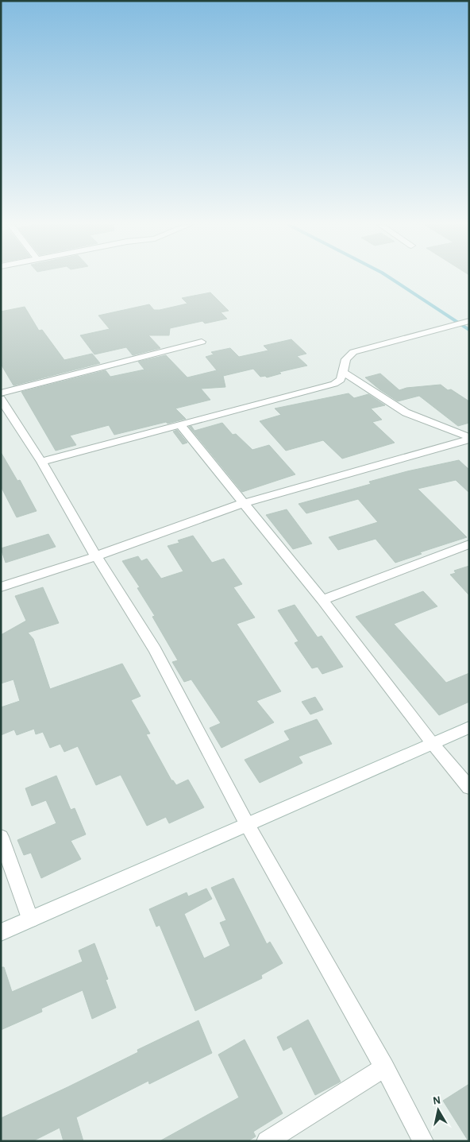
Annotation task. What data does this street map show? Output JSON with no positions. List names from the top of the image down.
{
  "north": "top"
}
